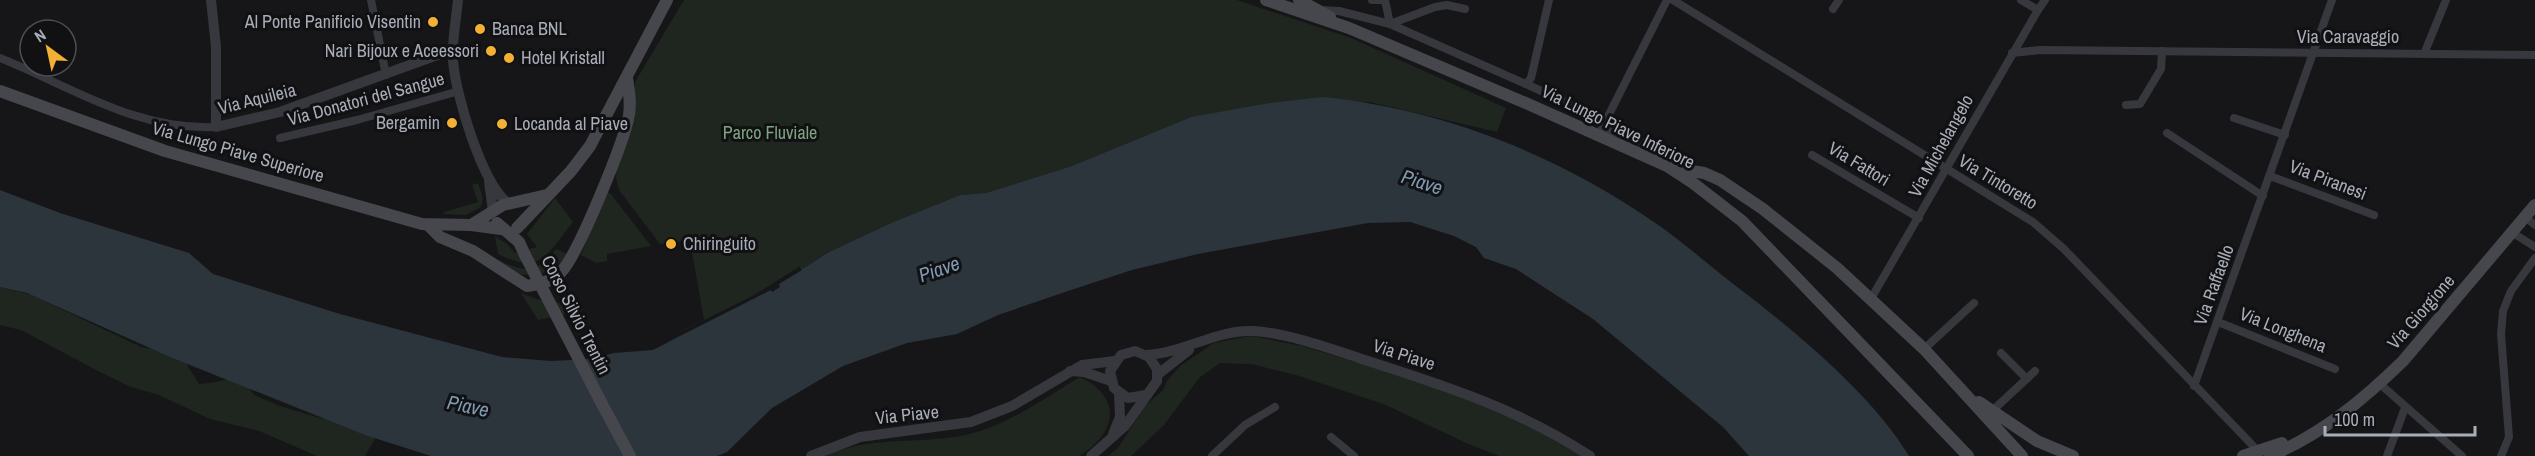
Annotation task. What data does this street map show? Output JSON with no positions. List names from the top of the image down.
{
  "streets": {
    "main road": [
      "Via Lungo Piave Inferiore",
      "Via Lungo Piave Superiore",
      "Via Giorgione",
      "Corso Silvio Trentin"
    ],
    "street": [
      "Via Caravaggio",
      "Via Aquileia",
      "Via Donatori del Sangue",
      "Via Michelangelo",
      "Via Fattori",
      "Via Piranesi",
      "Via Tintoretto",
      "Via Raffaello",
      "Via Longhena",
      "Via Piave"
    ]
  },
  "crossings": [
    ["Via Caravaggio", "Via Michelangelo"],
    ["Via Caravaggio", "Via Raffaello"],
    ["Via Aquileia", "Corso Silvio Trentin"],
    ["Via Donatori del Sangue", "Corso Silvio Trentin"],
    ["Via Michelangelo", "Via Fattori"],
    ["Via Michelangelo", "Via Tintoretto"],
    ["Via Lungo Piave Superiore", "Corso Silvio Trentin"],
    ["Via Piranesi", "Via Raffaello"],
    ["Via Tintoretto", "Via Raffaello"],
    ["Via Tintoretto", "Via Giorgione"],
    ["Via Raffaello", "Via Longhena"]
  ],
  "water": ["Piave"],
  "parks": ["Parco Fluviale"],
  "places": [
    "Al Ponte Panificio Visentin",
    "Banca BNL",
    "Narì Bijoux e Aceessori",
    "Hotel Kristall",
    "Bergamin",
    "Locanda al Piave",
    "Chiringuito"
  ],
  "scale_bar": "100 m",
  "north": "top left"
}
